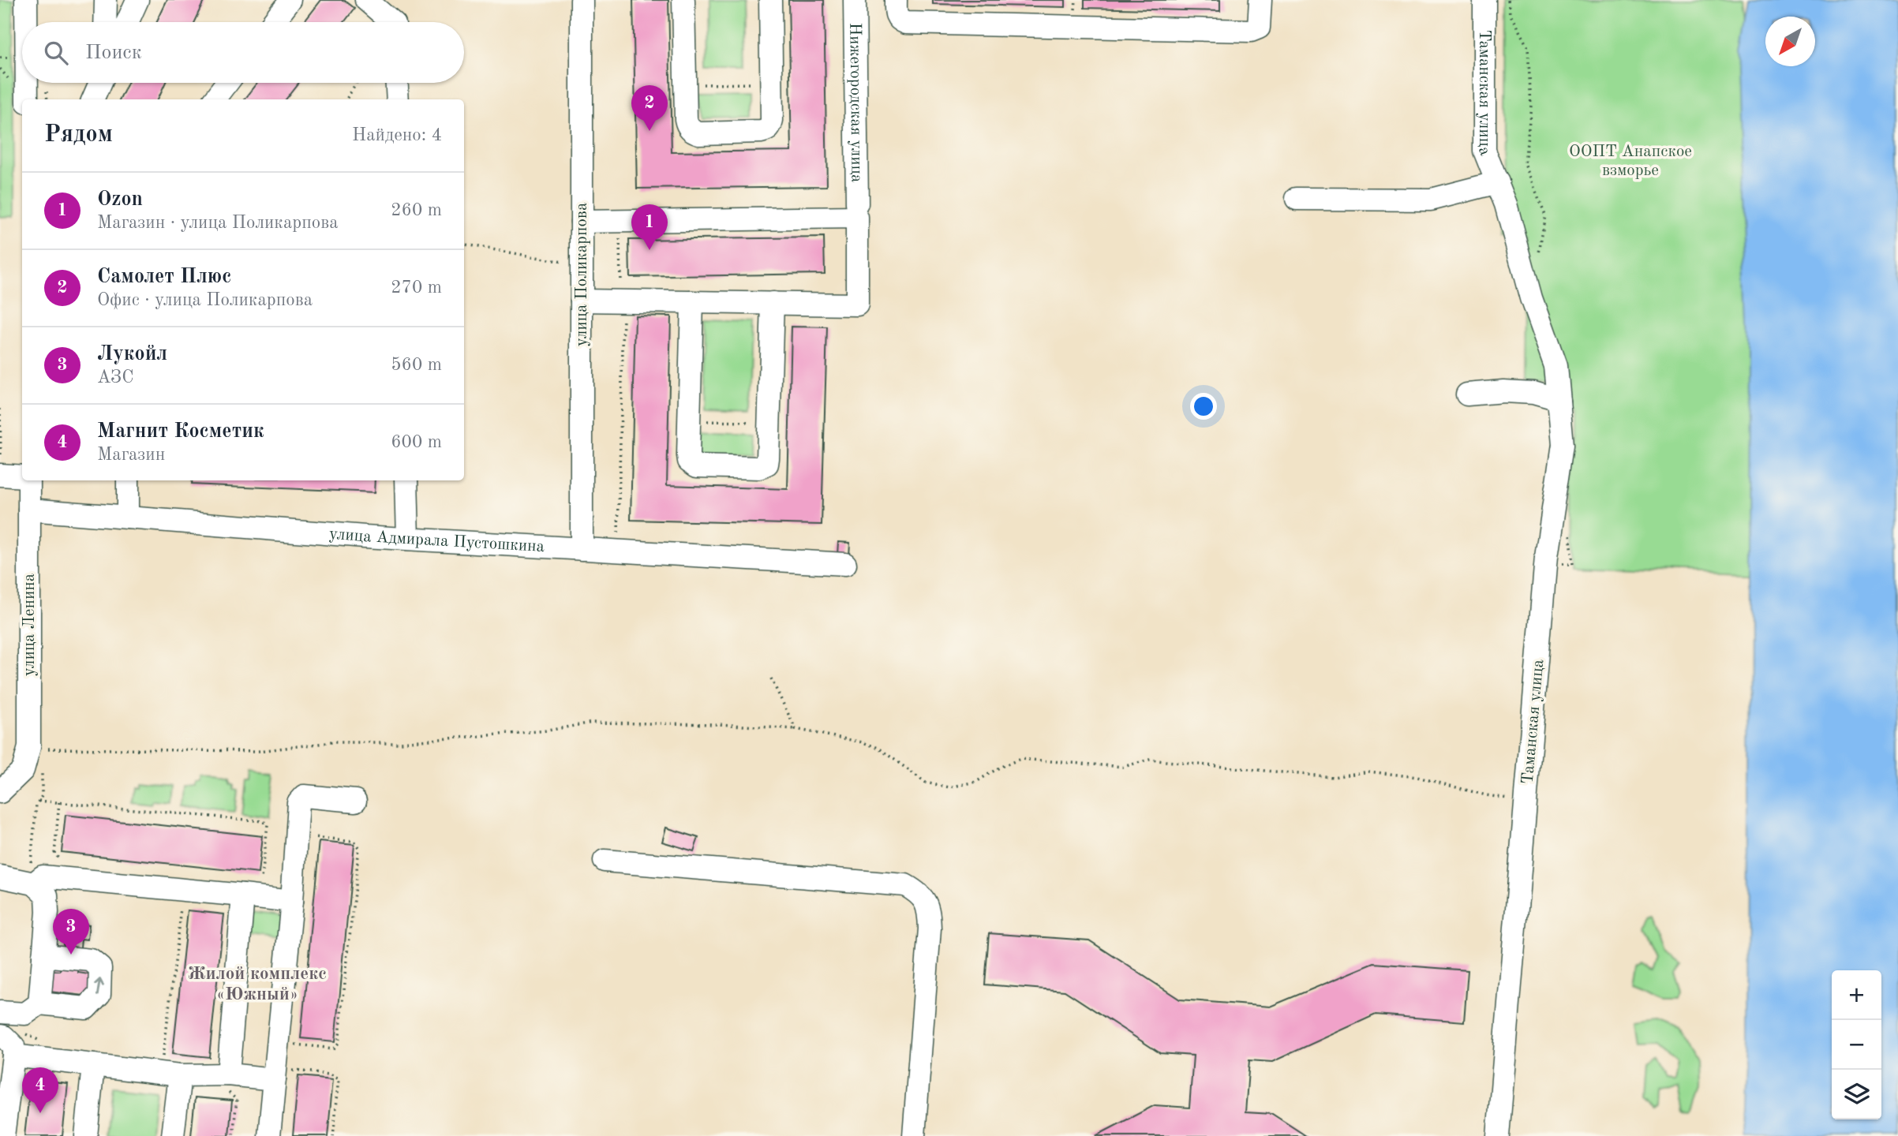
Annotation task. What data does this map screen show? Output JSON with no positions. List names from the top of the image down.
{
  "streets": {
    "street": [
      "Таманская улица",
      "Нижегородская улица",
      "улица Поликарпова",
      "улица Адмирала Пустошкина",
      "улица Ленина"
    ]
  },
  "crossings": [
    ["улица Поликарпова", "улица Адмирала Пустошкина"],
    ["улица Адмирала Пустошкина", "улица Ленина"]
  ],
  "districts": ["Жилой комплекс «Южный»"],
  "parks": ["ООПТ Анапское взморье"],
  "north": "bottom left",
  "page": {
    "search": "Поиск",
    "pins": [
      "2",
      "1",
      "3",
      "4"
    ],
    "heading": ["Рядом", "Найдено: 4"],
    "list": [
      {
        "mark": "1",
        "name": "Ozon",
        "note": "Магазин · улица Поликарпова",
        "value": "260 m"
      },
      {
        "mark": "2",
        "name": "Самолет Плюс",
        "note": "Офис · улица Поликарпова",
        "value": "270 m"
      },
      {
        "mark": "3",
        "name": "Лукойл",
        "note": "АЗС",
        "value": "560 m"
      },
      {
        "mark": "4",
        "name": "Магнит Косметик",
        "note": "Магазин",
        "value": "600 m"
      }
    ],
    "map_buttons": ["+", "−"]
  }
}
